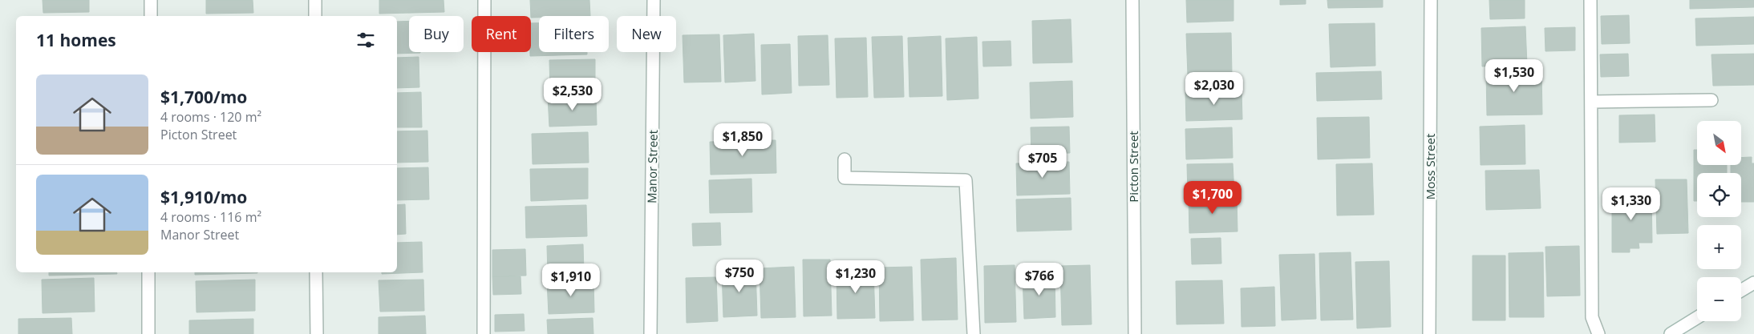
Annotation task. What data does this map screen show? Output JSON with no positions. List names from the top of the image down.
{
  "streets": {
    "street": ["Manor Street", "Picton Street", "Moss Street"]
  },
  "north": "bottom right",
  "page": {
    "chip": [
      "Buy",
      "Rent",
      "Filters",
      "New"
    ],
    "heading": "11 homes",
    "price": [
      "$1,530",
      "$2,030",
      "$2,530",
      "$1,850",
      "$705",
      "$1,700",
      "$1,330",
      "$750",
      "$1,230",
      "$766",
      "$1,910"
    ],
    "list": [
      {
        "name": "$1,700/mo",
        "note": "4 rooms · 120 m² · Picton Street"
      },
      {
        "name": "$1,910/mo",
        "note": "4 rooms · 116 m² · Manor Street"
      }
    ],
    "map_buttons": ["+", "−"]
  }
}
